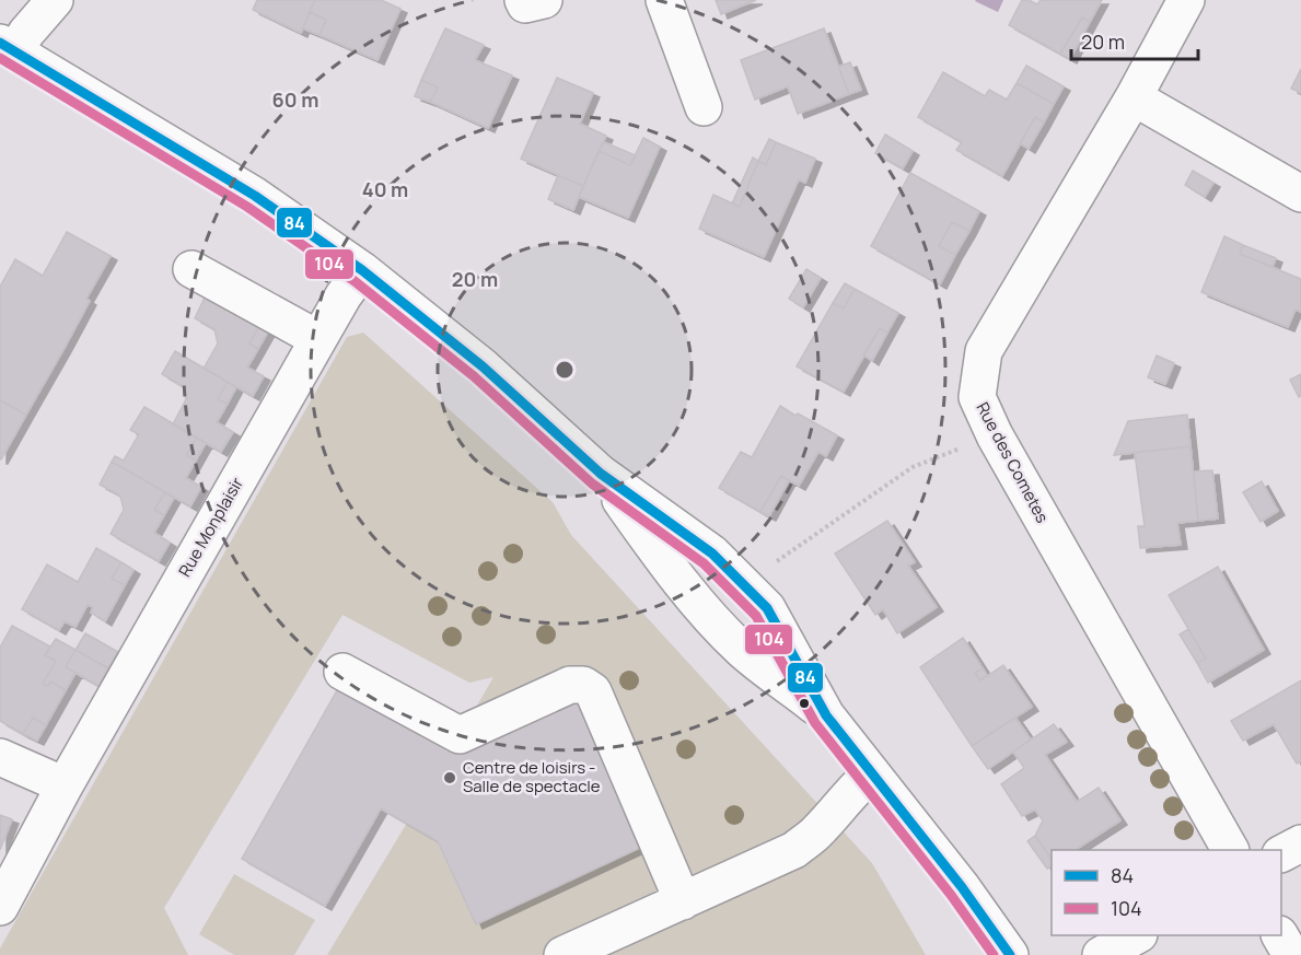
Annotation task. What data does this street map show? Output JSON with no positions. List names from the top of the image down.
{
  "streets": {
    "street": ["Rue des Cometes", "Rue Monplaisir"]
  },
  "places": ["Centre de loisirs - Salle de spectacle"],
  "lines": ["transit line 84", "transit line 104"],
  "legend": ["84", "104"],
  "scale_bar": "20 m",
  "rings": ["60 m", "40 m", "20 m"]
}
